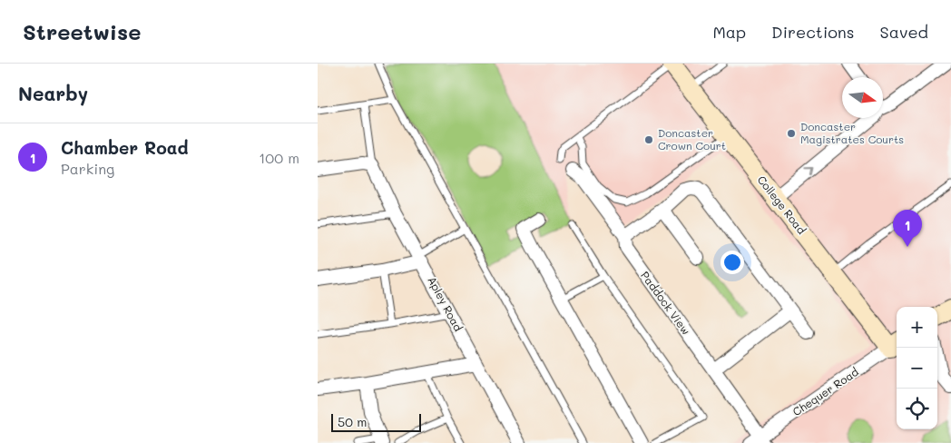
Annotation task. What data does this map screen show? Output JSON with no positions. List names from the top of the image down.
{
  "streets": {
    "street": [
      "College Road",
      "Paddock View",
      "Apley Road",
      "Chequer Road"
    ]
  },
  "crossings": [
    ["College Road", "Chequer Road"],
    ["Paddock View", "Chequer Road"]
  ],
  "places": ["Doncaster Magistrates Courts", "Doncaster Crown Court"],
  "scale_bar": "50 m",
  "north": "right",
  "page": {
    "header": "Streetwise",
    "nav": ["Map", "Directions", "Saved"],
    "heading": "Nearby",
    "list": [
      {
        "mark": "1",
        "name": "Chamber Road",
        "note": "Parking",
        "value": "100 m"
      }
    ],
    "pins": "1",
    "map_buttons": ["+", "−"],
    "scale": "50 m"
  }
}
